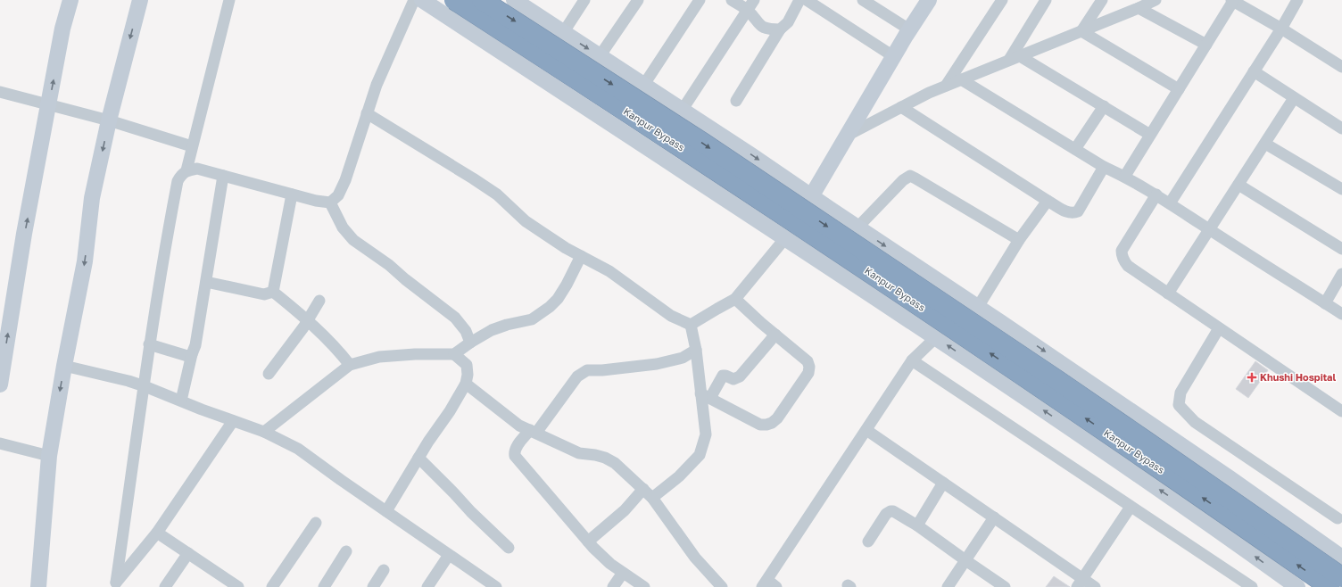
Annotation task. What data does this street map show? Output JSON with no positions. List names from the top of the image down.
{
  "streets": {
    "highway": ["Kanpur Bypass"]
  },
  "places": {
    "health": ["Khushi Hospital"]
  }
}
